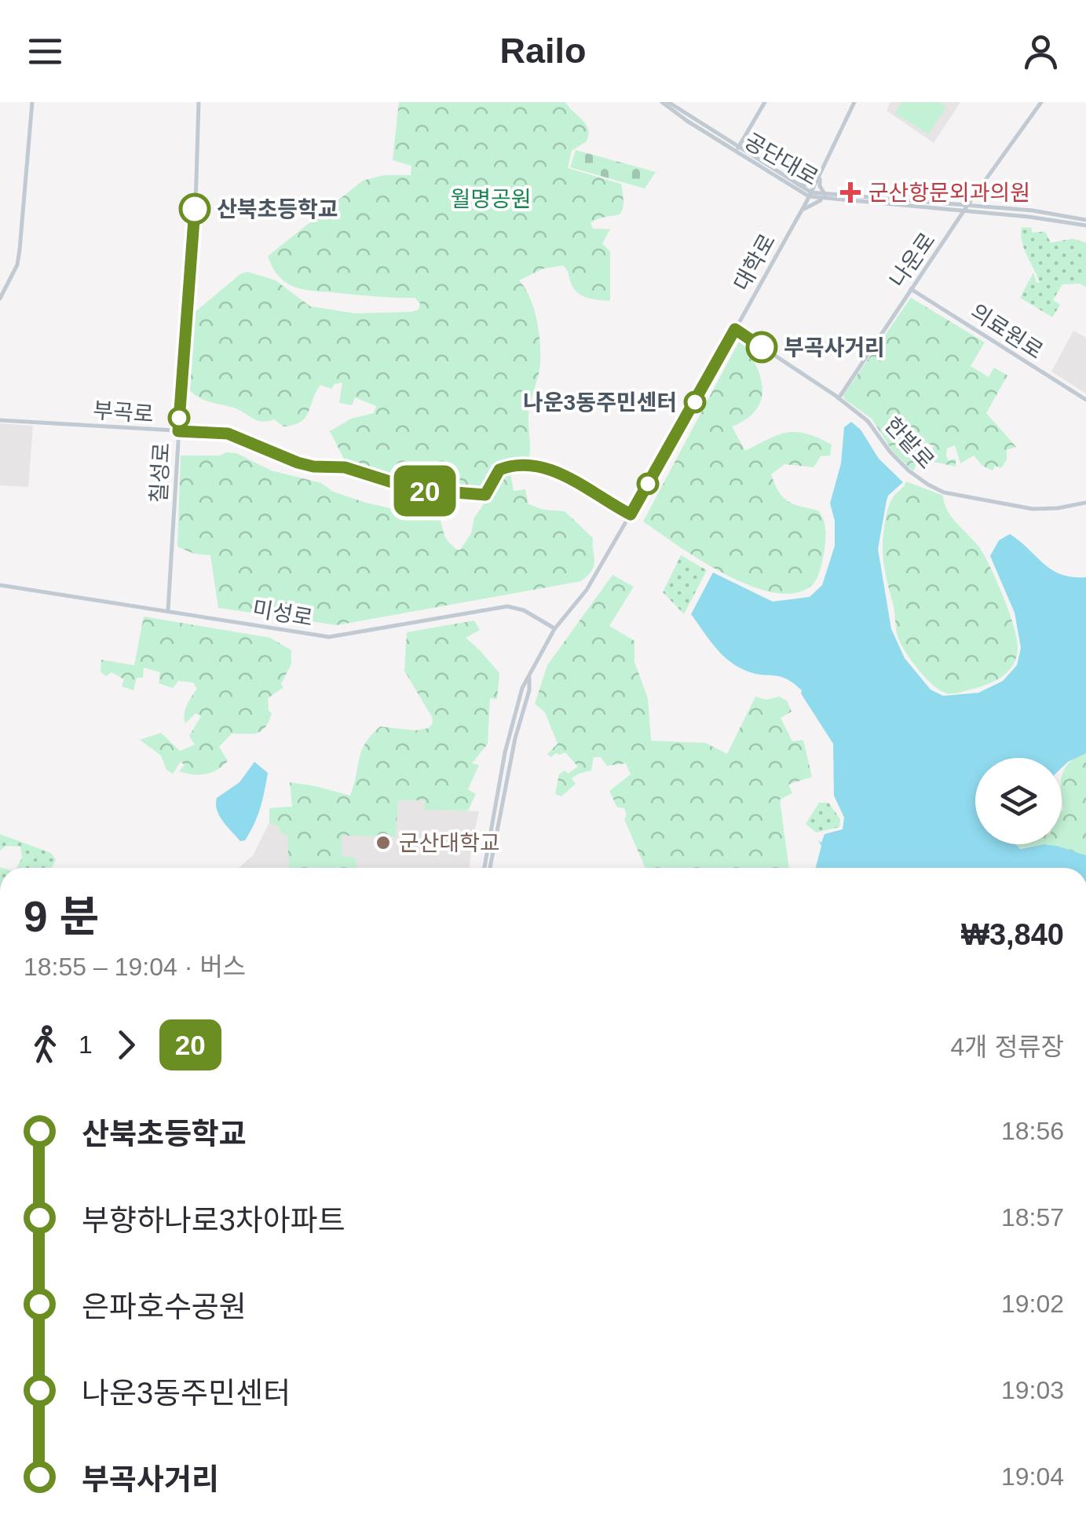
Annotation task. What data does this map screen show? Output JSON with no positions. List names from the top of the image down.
{
  "streets": {
    "street": [
      "공단대로",
      "나운로",
      "대학로",
      "의료원로",
      "부곡로",
      "한밭로",
      "칠성로",
      "미성로"
    ]
  },
  "crossings": [
    ["공단대로", "나운로"],
    ["공단대로", "대학로"],
    ["나운로", "의료원로"],
    ["나운로", "한밭로"],
    ["대학로", "부곡로"],
    ["대학로", "한밭로"],
    ["대학로", "미성로"],
    ["부곡로", "칠성로"],
    ["칠성로", "미성로"]
  ],
  "parks": ["월명공원"],
  "places": {
    "health": ["군산항문외과의원"],
    "other": [
      "산북초등학교",
      "부곡사거리",
      "나운3동주민센터",
      "군산대학교"
    ]
  },
  "lines": ["bus line 20"],
  "page": {
    "header": "Railo",
    "on_map": "20",
    "heading": ["9 분", "18:55 – 19:04 · 버스", "₩3,840"],
    "legs": ["1", "20", "4개 정류장"],
    "list": [
      {
        "name": "산북초등학교",
        "value": "18:56"
      },
      {
        "name": "부향하나로3차아파트",
        "value": "18:57"
      },
      {
        "name": "은파호수공원",
        "value": "19:02"
      },
      {
        "name": "나운3동주민센터",
        "value": "19:03"
      },
      {
        "name": "부곡사거리",
        "value": "19:04"
      }
    ]
  }
}
